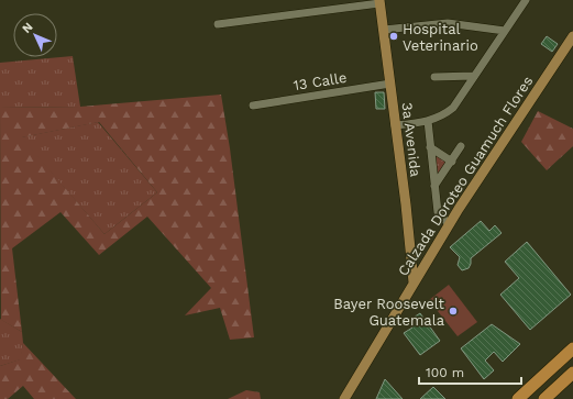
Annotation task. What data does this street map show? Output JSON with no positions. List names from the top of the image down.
{
  "streets": {
    "main road": ["3a Avenida", "Calzada Doroteo Guamuch Flores"],
    "street": ["13 Calle"]
  },
  "crossings": [
    ["13 Calle", "3a Avenida"],
    ["3a Avenida", "Calzada Doroteo Guamuch Flores"]
  ],
  "places": ["Hospital Veterinario", "Bayer Roosevelt Guatemala"],
  "scale_bar": "100 m",
  "north": "top left"
}
